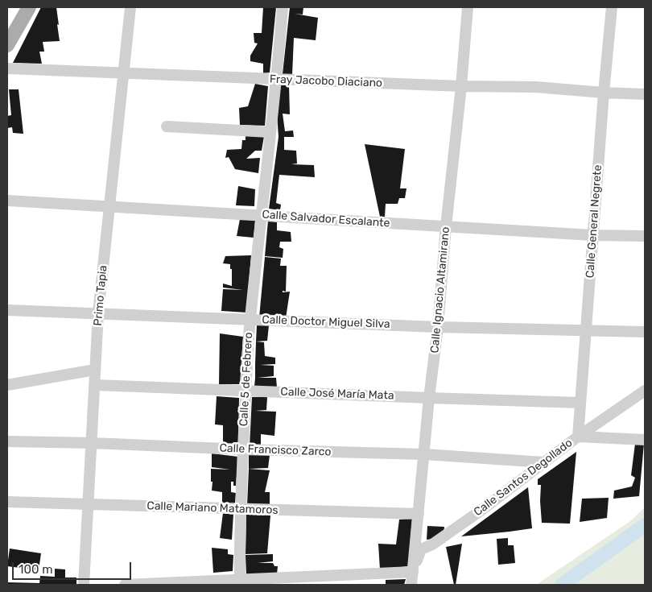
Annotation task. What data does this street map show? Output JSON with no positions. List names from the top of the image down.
{
  "streets": {
    "street": [
      "Fray Jacobo Diaciano",
      "Calle Salvador Escalante",
      "Calle General Negrete",
      "Calle Ignacio Altamirano",
      "Primo Tapia",
      "Calle Doctor Miguel Silva",
      "Calle 5 de Febrero",
      "Calle José María Mata",
      "Calle Francisco Zarco",
      "Calle Santos Degollado",
      "Calle Mariano Matamoros"
    ]
  },
  "crossings": [
    ["Fray Jacobo Diaciano", "Calle General Negrete"],
    ["Fray Jacobo Diaciano", "Calle Ignacio Altamirano"],
    ["Fray Jacobo Diaciano", "Primo Tapia"],
    ["Fray Jacobo Diaciano", "Calle 5 de Febrero"],
    ["Calle Salvador Escalante", "Calle General Negrete"],
    ["Calle Salvador Escalante", "Calle Ignacio Altamirano"],
    ["Calle Salvador Escalante", "Primo Tapia"],
    ["Calle Salvador Escalante", "Calle 5 de Febrero"],
    ["Calle General Negrete", "Calle Doctor Miguel Silva"],
    ["Calle General Negrete", "Calle José María Mata"],
    ["Calle General Negrete", "Calle Santos Degollado"],
    ["Calle Ignacio Altamirano", "Calle Doctor Miguel Silva"],
    ["Calle Ignacio Altamirano", "Calle José María Mata"],
    ["Calle Ignacio Altamirano", "Calle Francisco Zarco"],
    ["Calle Ignacio Altamirano", "Calle Santos Degollado"],
    ["Calle Ignacio Altamirano", "Calle Mariano Matamoros"],
    ["Primo Tapia", "Calle Doctor Miguel Silva"],
    ["Primo Tapia", "Calle José María Mata"],
    ["Primo Tapia", "Calle Francisco Zarco"],
    ["Primo Tapia", "Calle Mariano Matamoros"],
    ["Calle Doctor Miguel Silva", "Calle 5 de Febrero"],
    ["Calle 5 de Febrero", "Calle José María Mata"],
    ["Calle 5 de Febrero", "Calle Francisco Zarco"],
    ["Calle 5 de Febrero", "Calle Mariano Matamoros"],
    ["Calle Francisco Zarco", "Calle Santos Degollado"]
  ],
  "scale_bar": "100 m"
}
